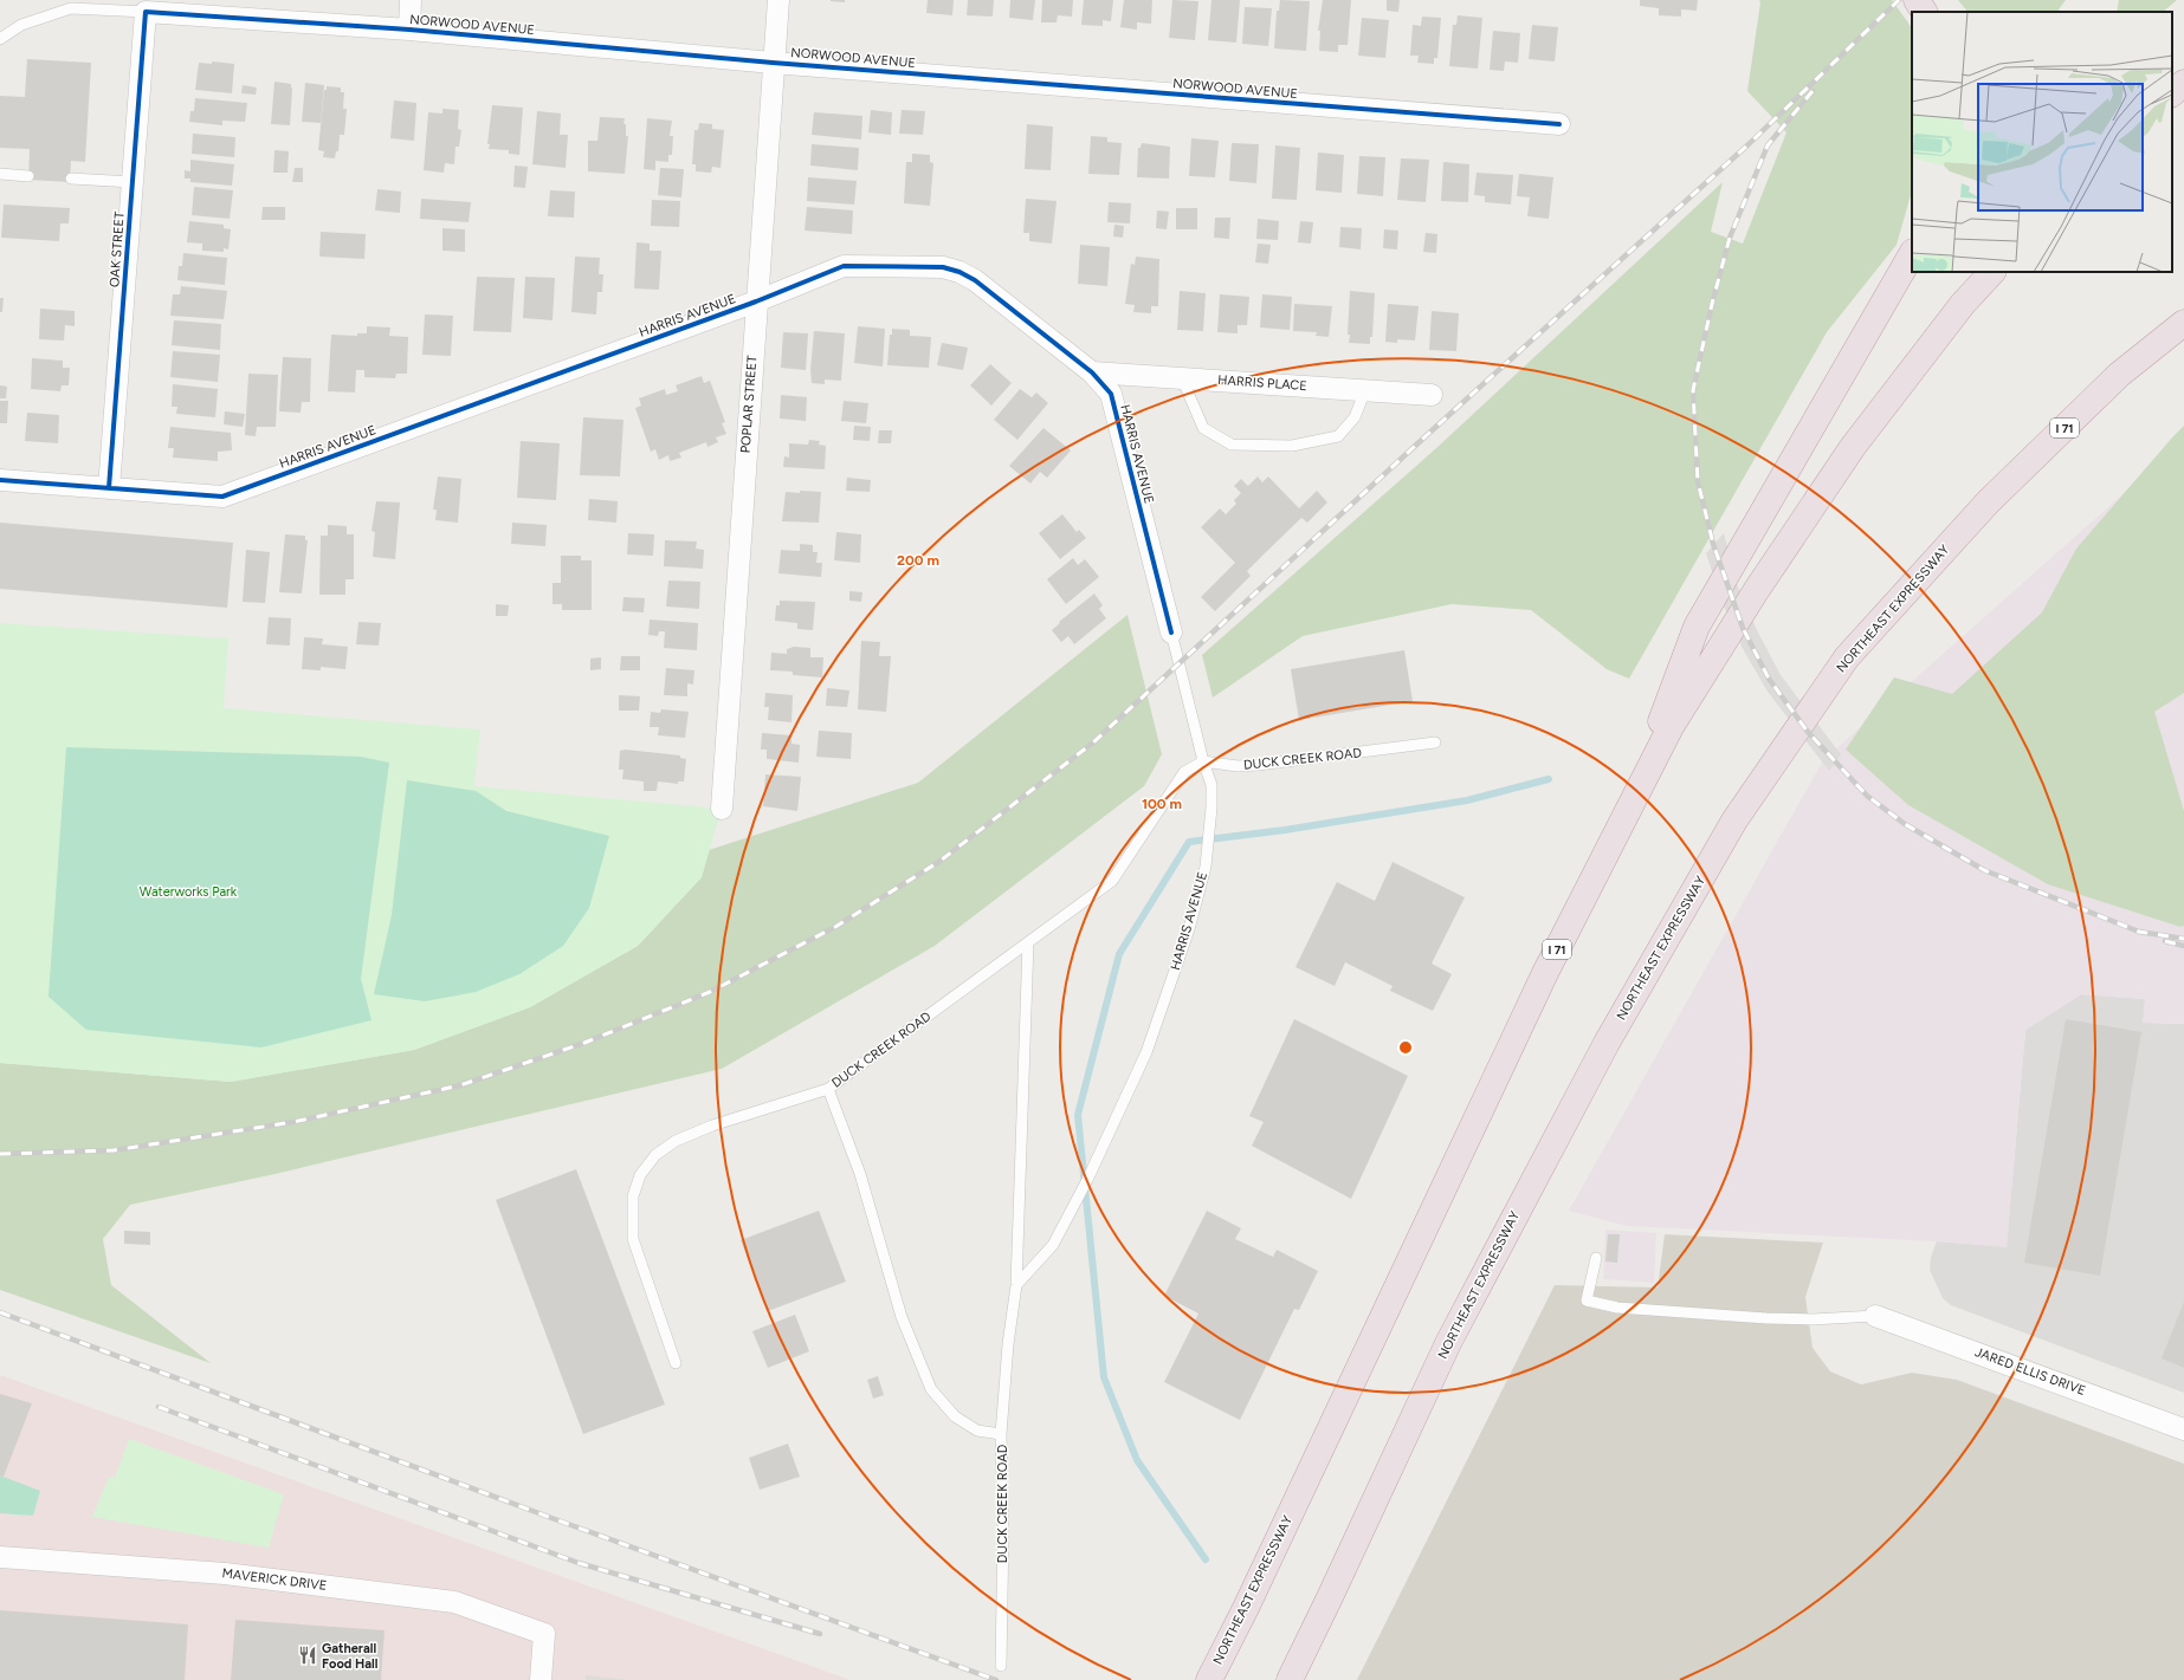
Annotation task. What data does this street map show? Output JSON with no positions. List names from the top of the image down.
{
  "streets": {
    "highway": ["I 71", "NORTHEAST EXPRESSWAY"],
    "street": [
      "NORWOOD AVENUE",
      "OAK STREET",
      "HARRIS AVENUE",
      "HARRIS PLACE",
      "POPLAR STREET",
      "JARED ELLIS DRIVE",
      "MAVERICK DRIVE"
    ],
    "lane": ["DUCK CREEK ROAD"]
  },
  "crossings": [
    ["NORWOOD AVENUE", "OAK STREET"],
    ["NORWOOD AVENUE", "POPLAR STREET"],
    ["OAK STREET", "HARRIS AVENUE"],
    ["HARRIS AVENUE", "HARRIS PLACE"],
    ["HARRIS AVENUE", "POPLAR STREET"],
    ["HARRIS AVENUE", "DUCK CREEK ROAD"]
  ],
  "parks": ["Waterworks Park"],
  "places": {
    "restaurant": ["Gatherall Food Hall"]
  },
  "rings": ["200 m", "100 m"]
}
